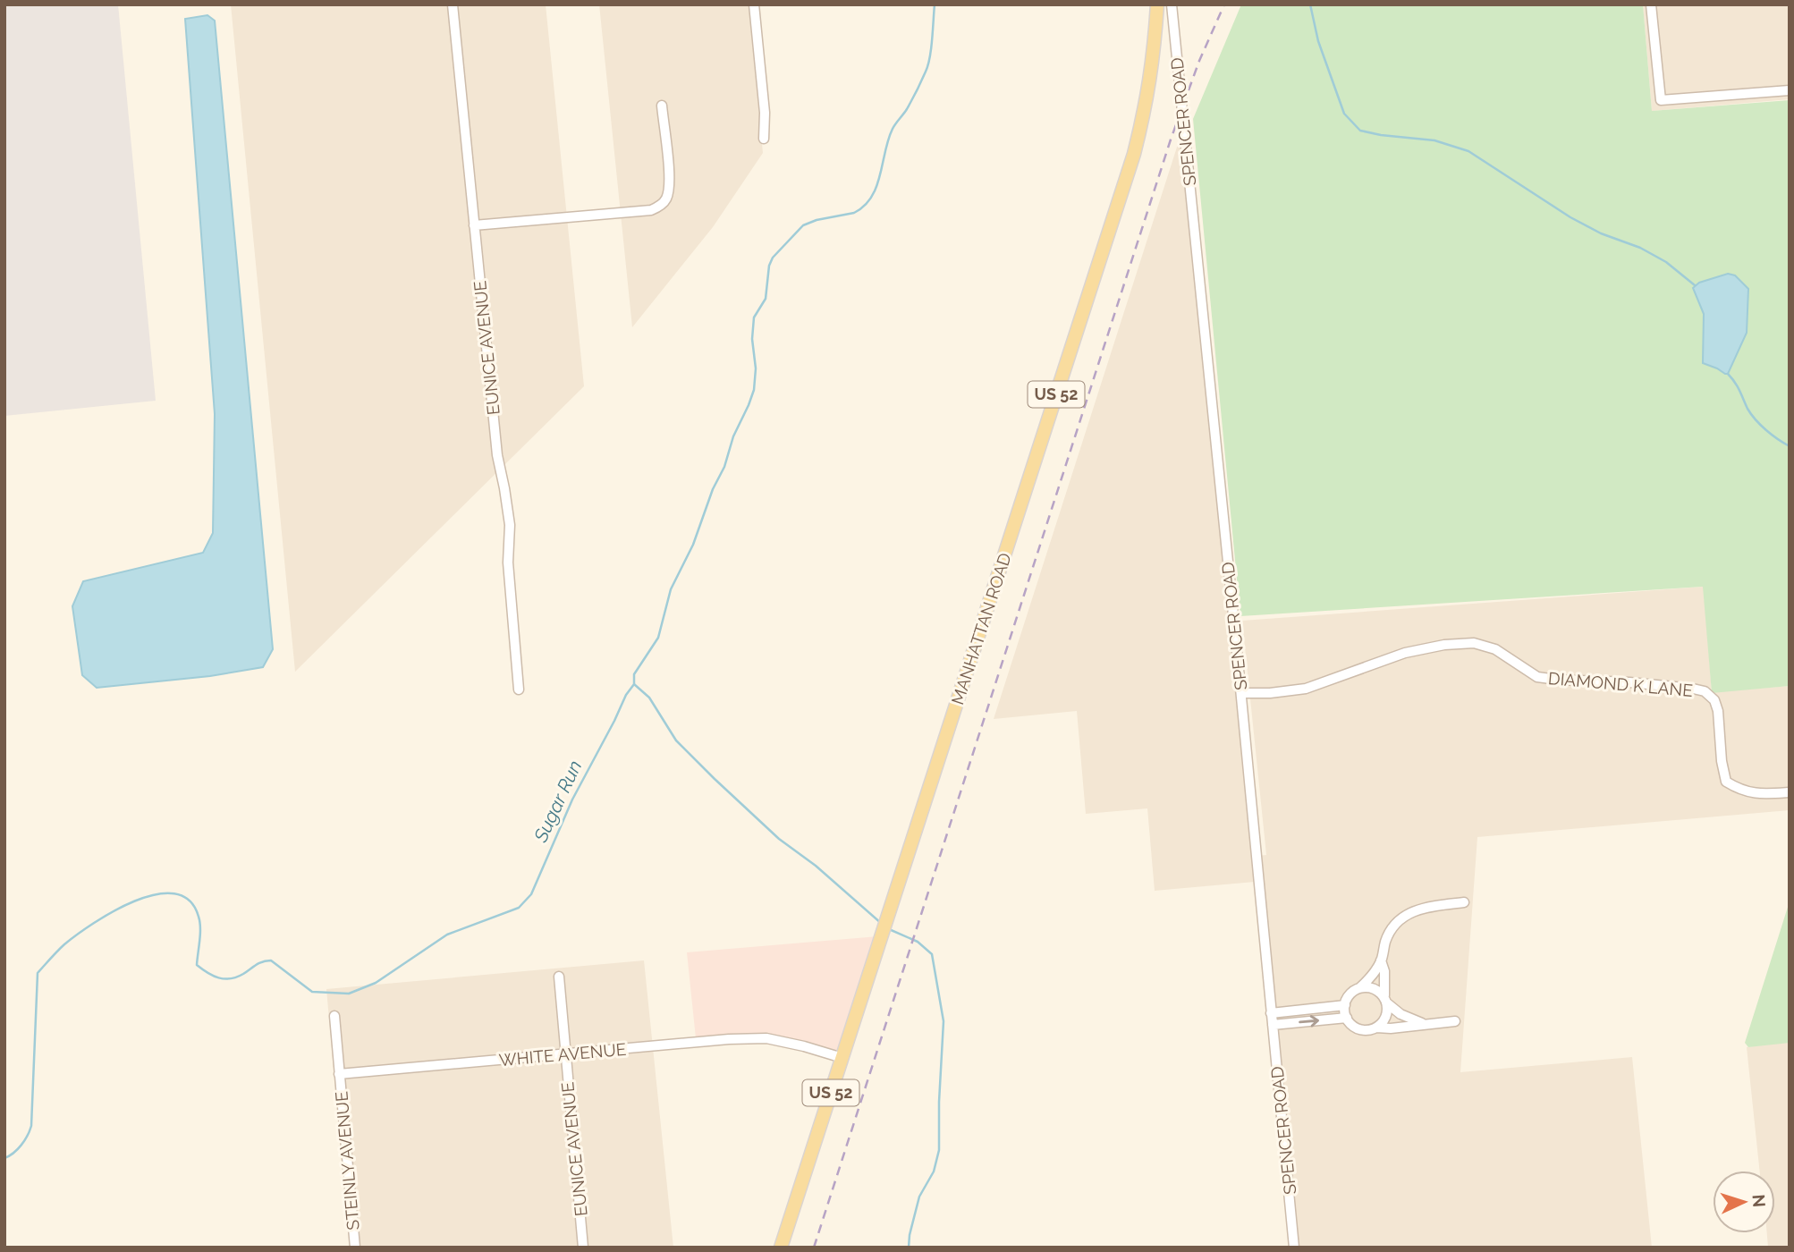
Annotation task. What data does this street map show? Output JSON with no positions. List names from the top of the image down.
{
  "streets": {
    "main road": ["US 52", "MANHATTAN ROAD"],
    "street": [
      "SPENCER ROAD",
      "EUNICE AVENUE",
      "DIAMOND K LANE",
      "WHITE AVENUE",
      "STEINLY AVENUE"
    ]
  },
  "crossings": [
    ["SPENCER ROAD", "DIAMOND K LANE"],
    ["EUNICE AVENUE", "WHITE AVENUE"],
    ["MANHATTAN ROAD", "WHITE AVENUE"],
    ["WHITE AVENUE", "STEINLY AVENUE"]
  ],
  "water": ["Sugar Run"],
  "north": "right"
}
